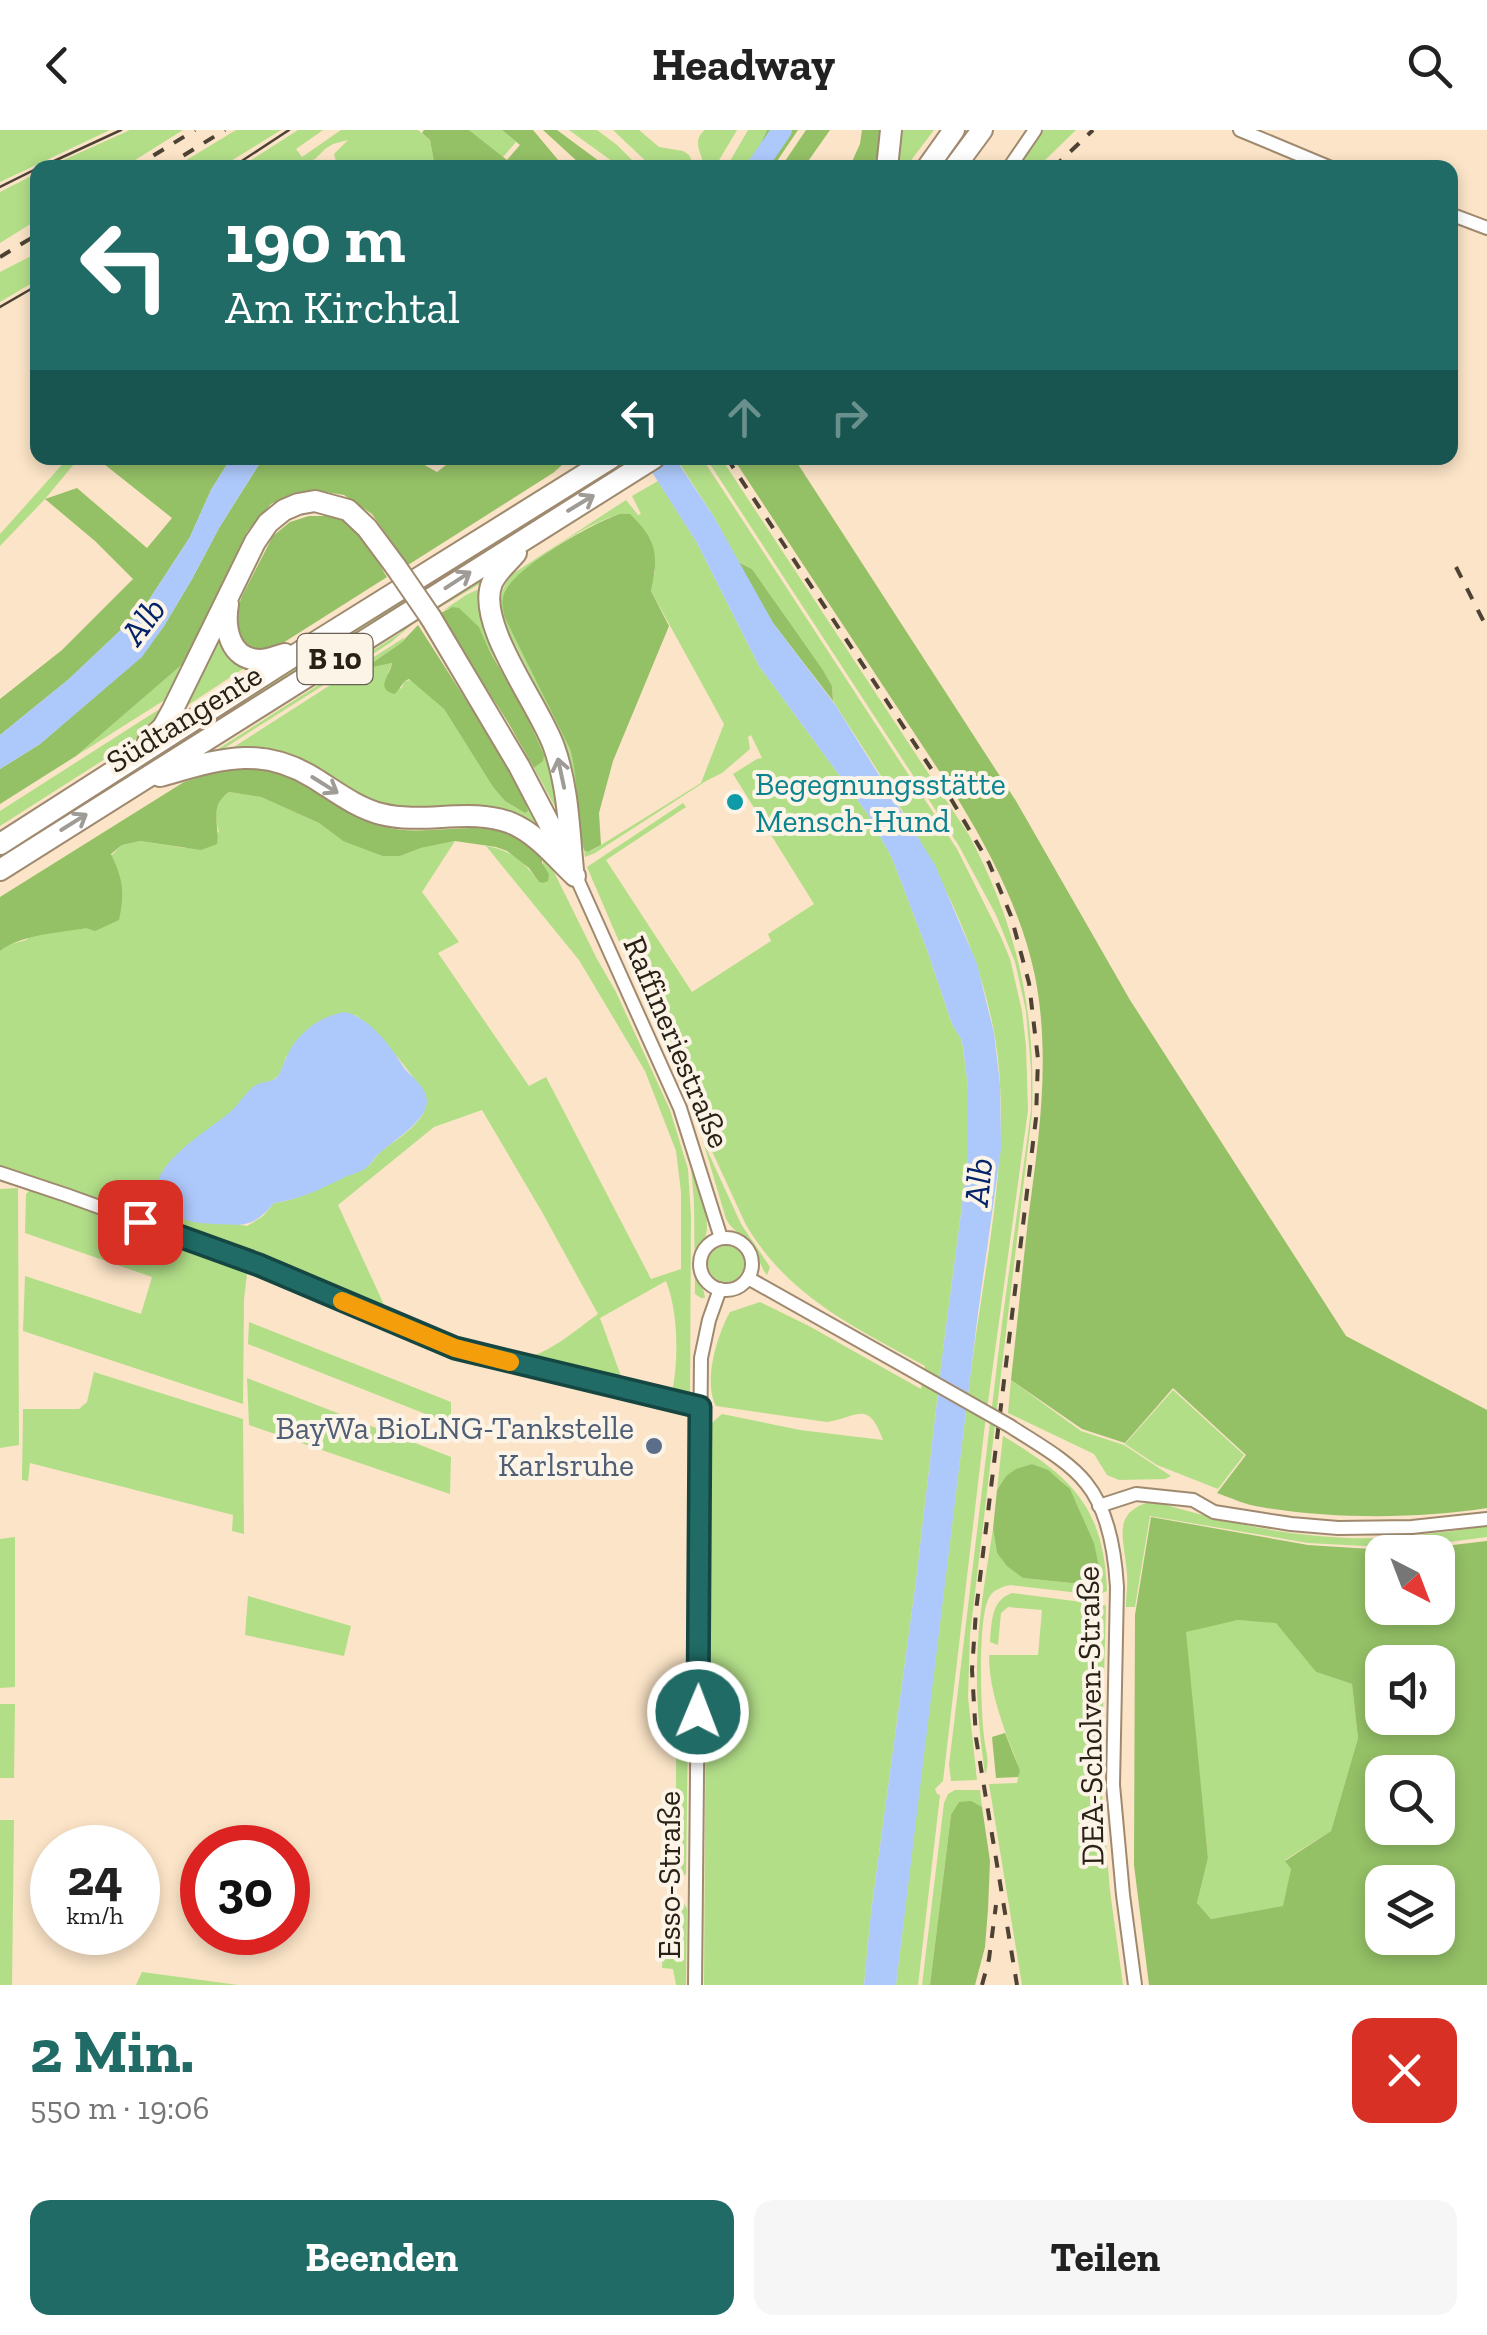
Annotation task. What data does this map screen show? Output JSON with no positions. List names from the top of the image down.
{
  "streets": {
    "highway": ["B 10", "Südtangente"],
    "street": ["Raffineriestraße", "DEA-Scholven-Straße", "Esso-Straße"]
  },
  "crossings": [
    ["Raffineriestraße", "DEA-Scholven-Straße"],
    ["Raffineriestraße", "Esso-Straße"],
    ["DEA-Scholven-Straße", "Esso-Straße"]
  ],
  "water": ["Alb"],
  "places": ["Begegnungsstätte Mensch-Hund", "BayWa BioLNG-Tankstelle Karlsruhe"],
  "north": "bottom right",
  "page": {
    "header": "Headway",
    "turn": ["190 m", "Am Kirchtal"],
    "speed": "24 km/h",
    "limit": "30",
    "heading": ["2 Min.", "550 m · 19:06"],
    "buttons": ["Beenden", "Teilen"]
  }
}
